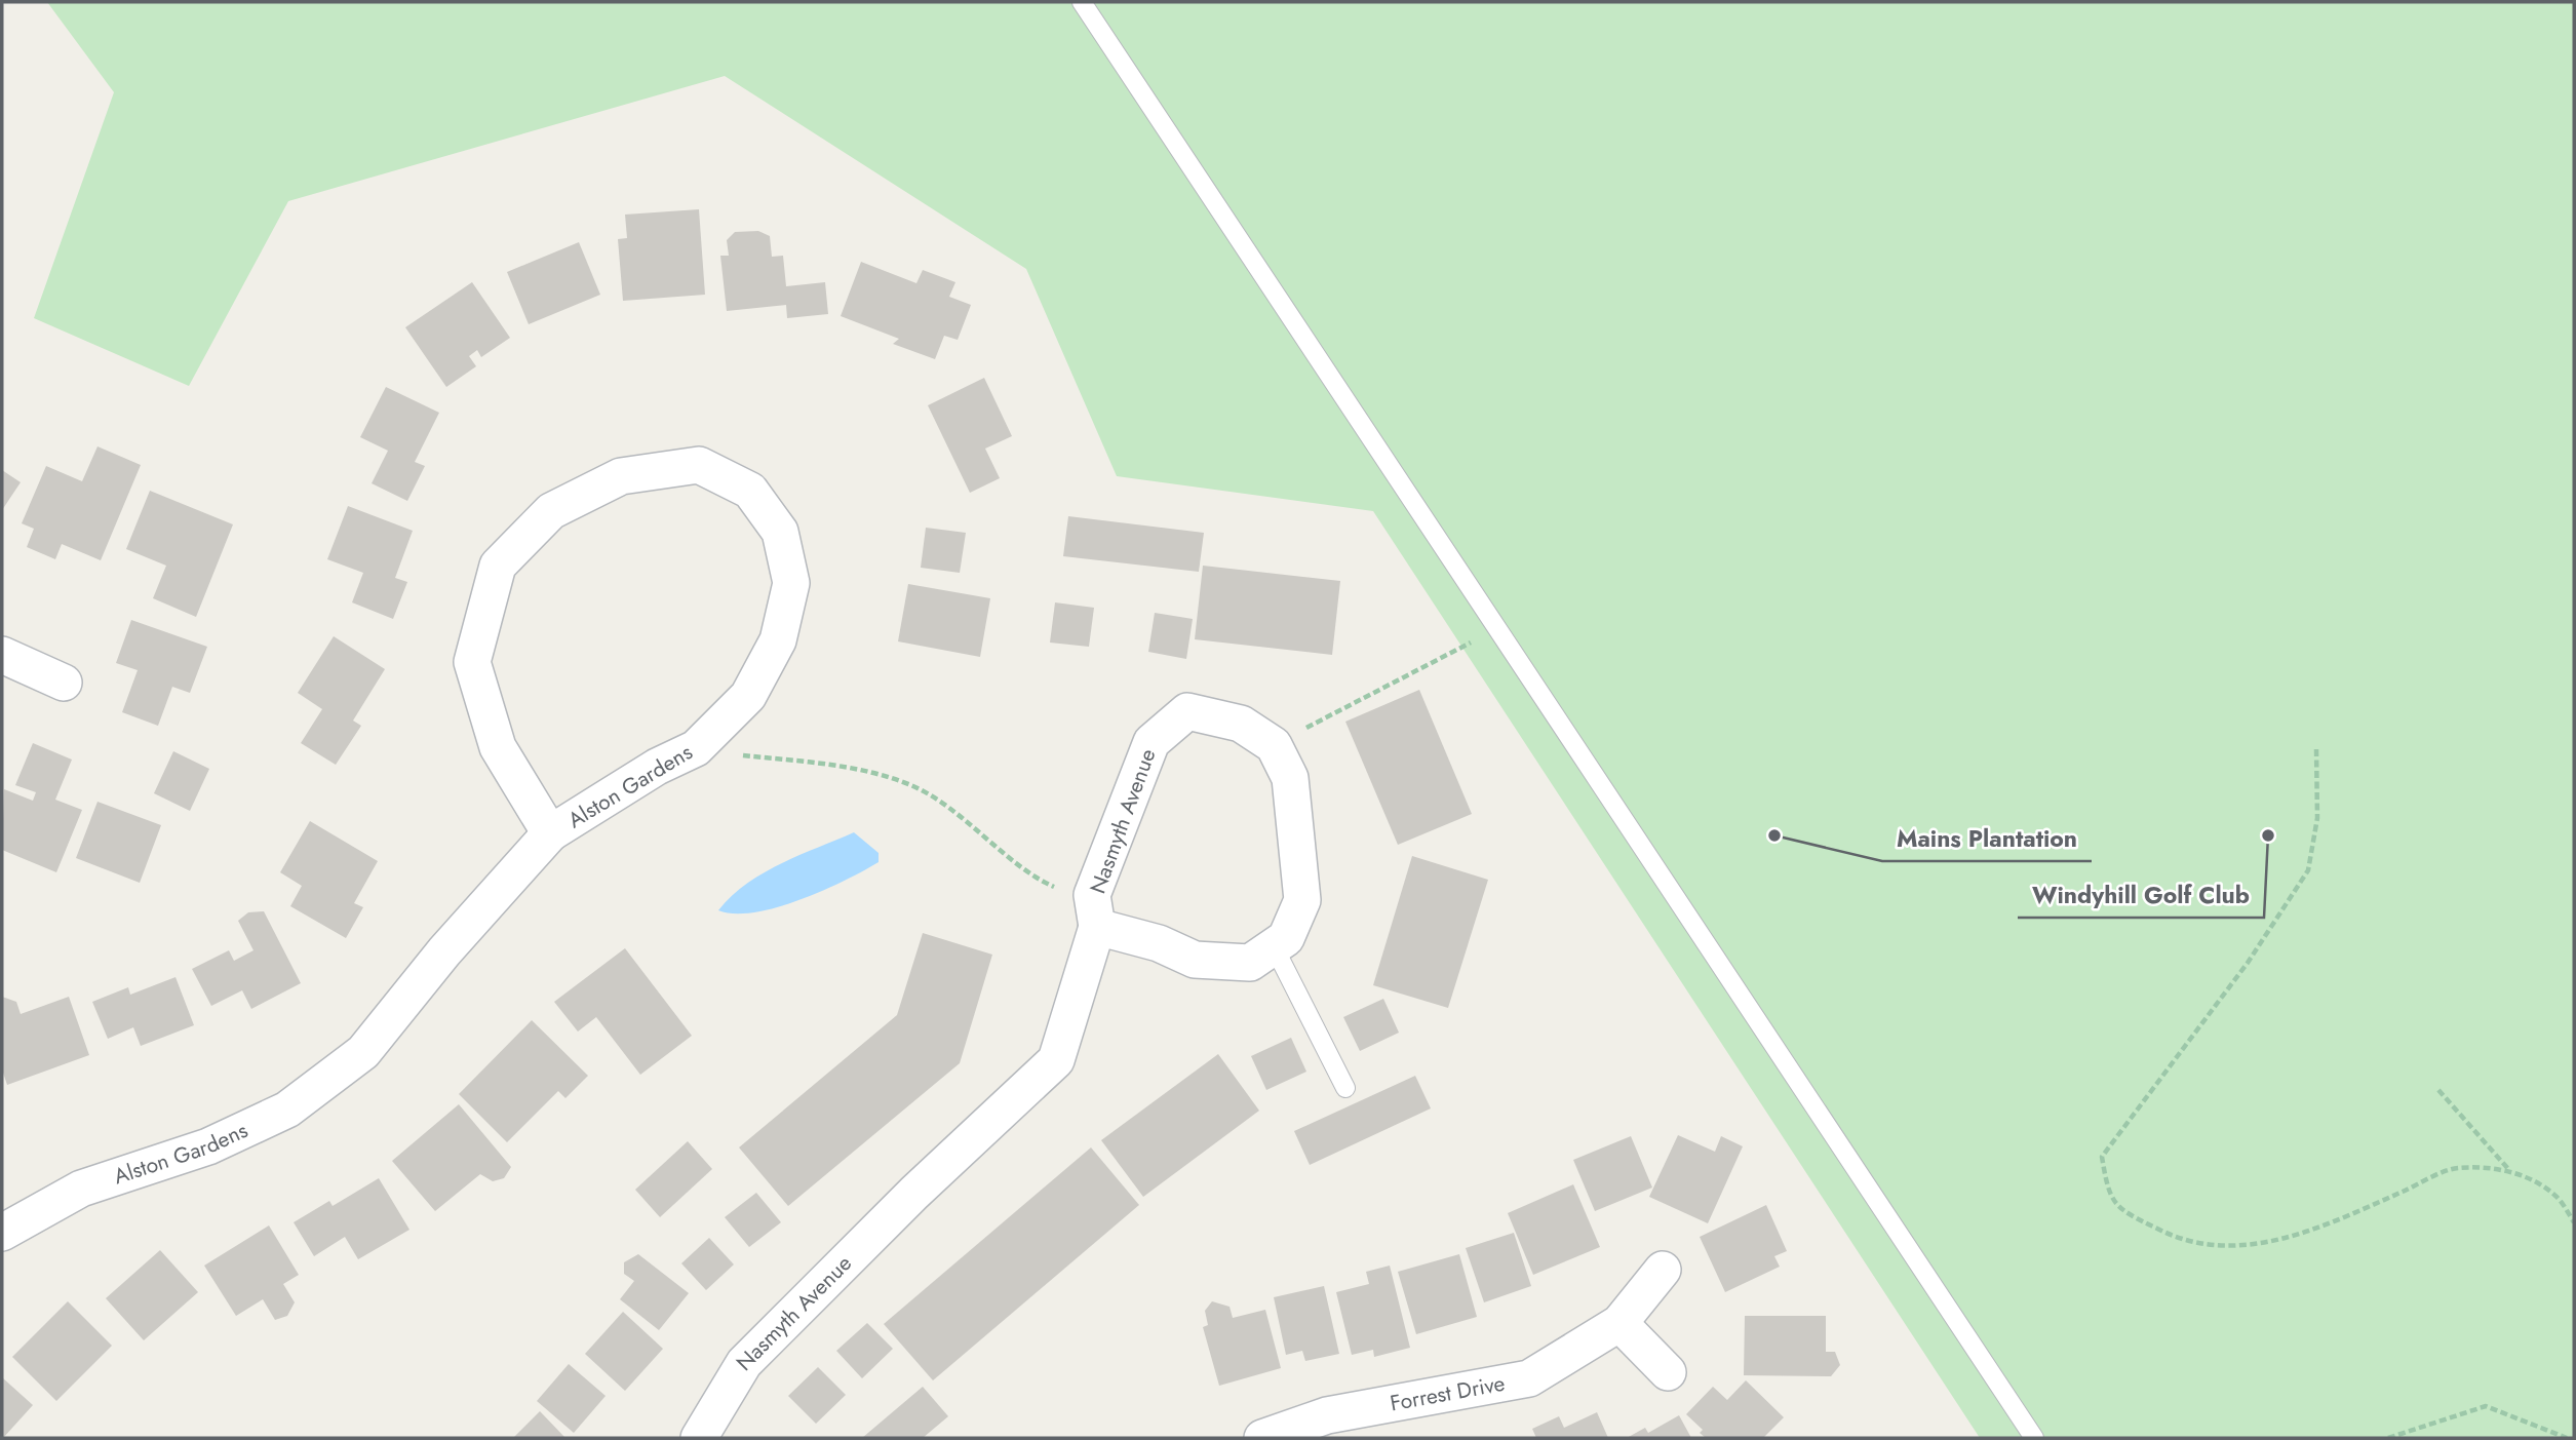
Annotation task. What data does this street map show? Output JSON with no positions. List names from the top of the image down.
{
  "streets": {
    "street": ["Alston Gardens", "Nasmyth Avenue", "Forrest Drive"]
  },
  "places": ["Mains Plantation", "Windyhill Golf Club"]
}
